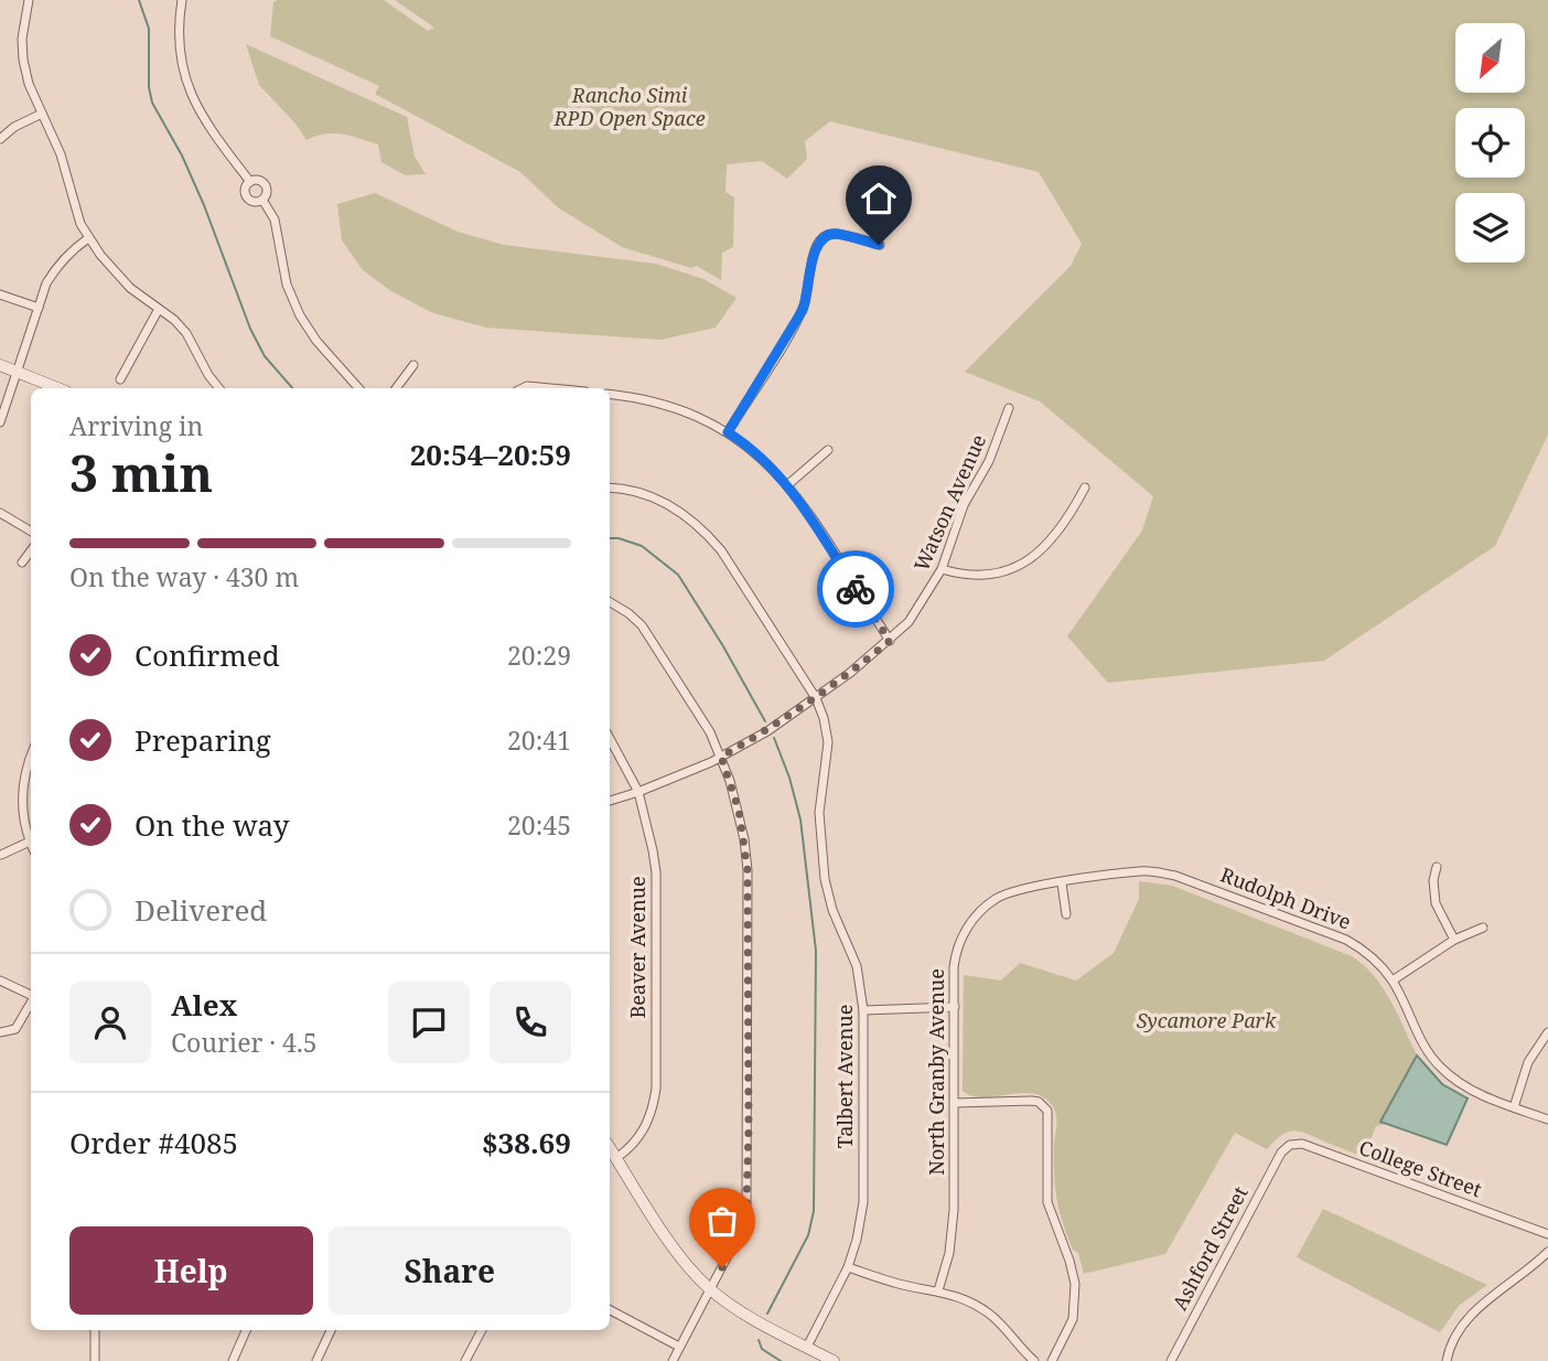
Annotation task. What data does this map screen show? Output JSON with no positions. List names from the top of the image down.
{
  "streets": {
    "street": [
      "Watson Avenue",
      "Rudolph Drive",
      "Beaver Avenue",
      "North Granby Avenue",
      "Talbert Avenue",
      "College Street",
      "Ashford Street"
    ]
  },
  "crossings": [
    ["Watson Avenue", "Beaver Avenue"],
    ["Watson Avenue", "Talbert Avenue"],
    ["Rudolph Drive", "North Granby Avenue"],
    ["College Street", "Ashford Street"]
  ],
  "parks": ["Rancho Simi RPD Open Space", "Sycamore Park"],
  "north": "bottom left",
  "page": {
    "heading": ["3 min", "Arriving in", "20:54–20:59"],
    "panel": [
      "Alex",
      "Courier · 4.5",
      "Order #4085",
      "$38.69"
    ],
    "bar": "On the way · 430 m",
    "list": [
      ["Confirmed", "20:29"],
      ["Preparing", "20:41"],
      ["On the way", "20:45"],
      "Delivered"
    ],
    "buttons": ["Help", "Share"]
  }
}
